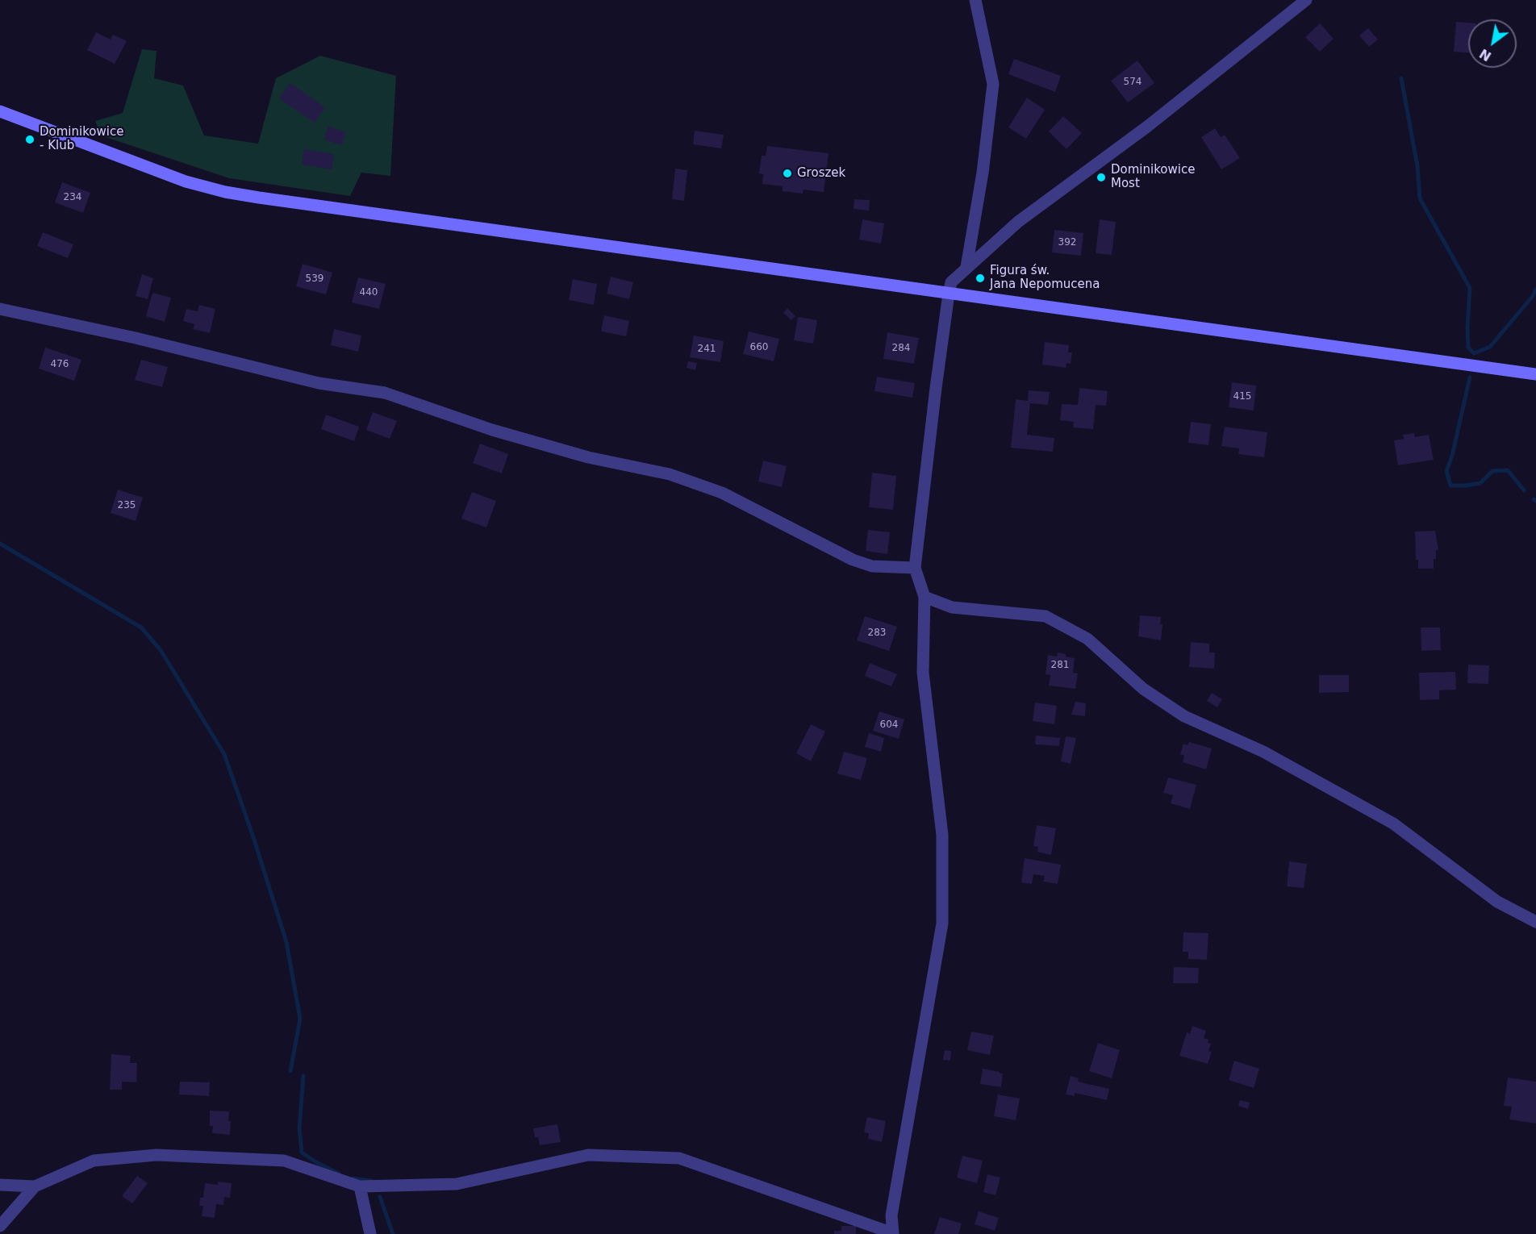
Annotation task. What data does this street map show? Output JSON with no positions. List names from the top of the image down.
{
  "places": [
    "Dominikowice - Klub",
    "Groszek",
    "Dominikowice Most",
    "Figura św. Jana Nepomucena"
  ],
  "house_numbers": [
    "574",
    "234",
    "392",
    "539",
    "440",
    "660",
    "284",
    "241",
    "476",
    "415",
    "235",
    "283",
    "281",
    "604"
  ],
  "north": "bottom left"
}
